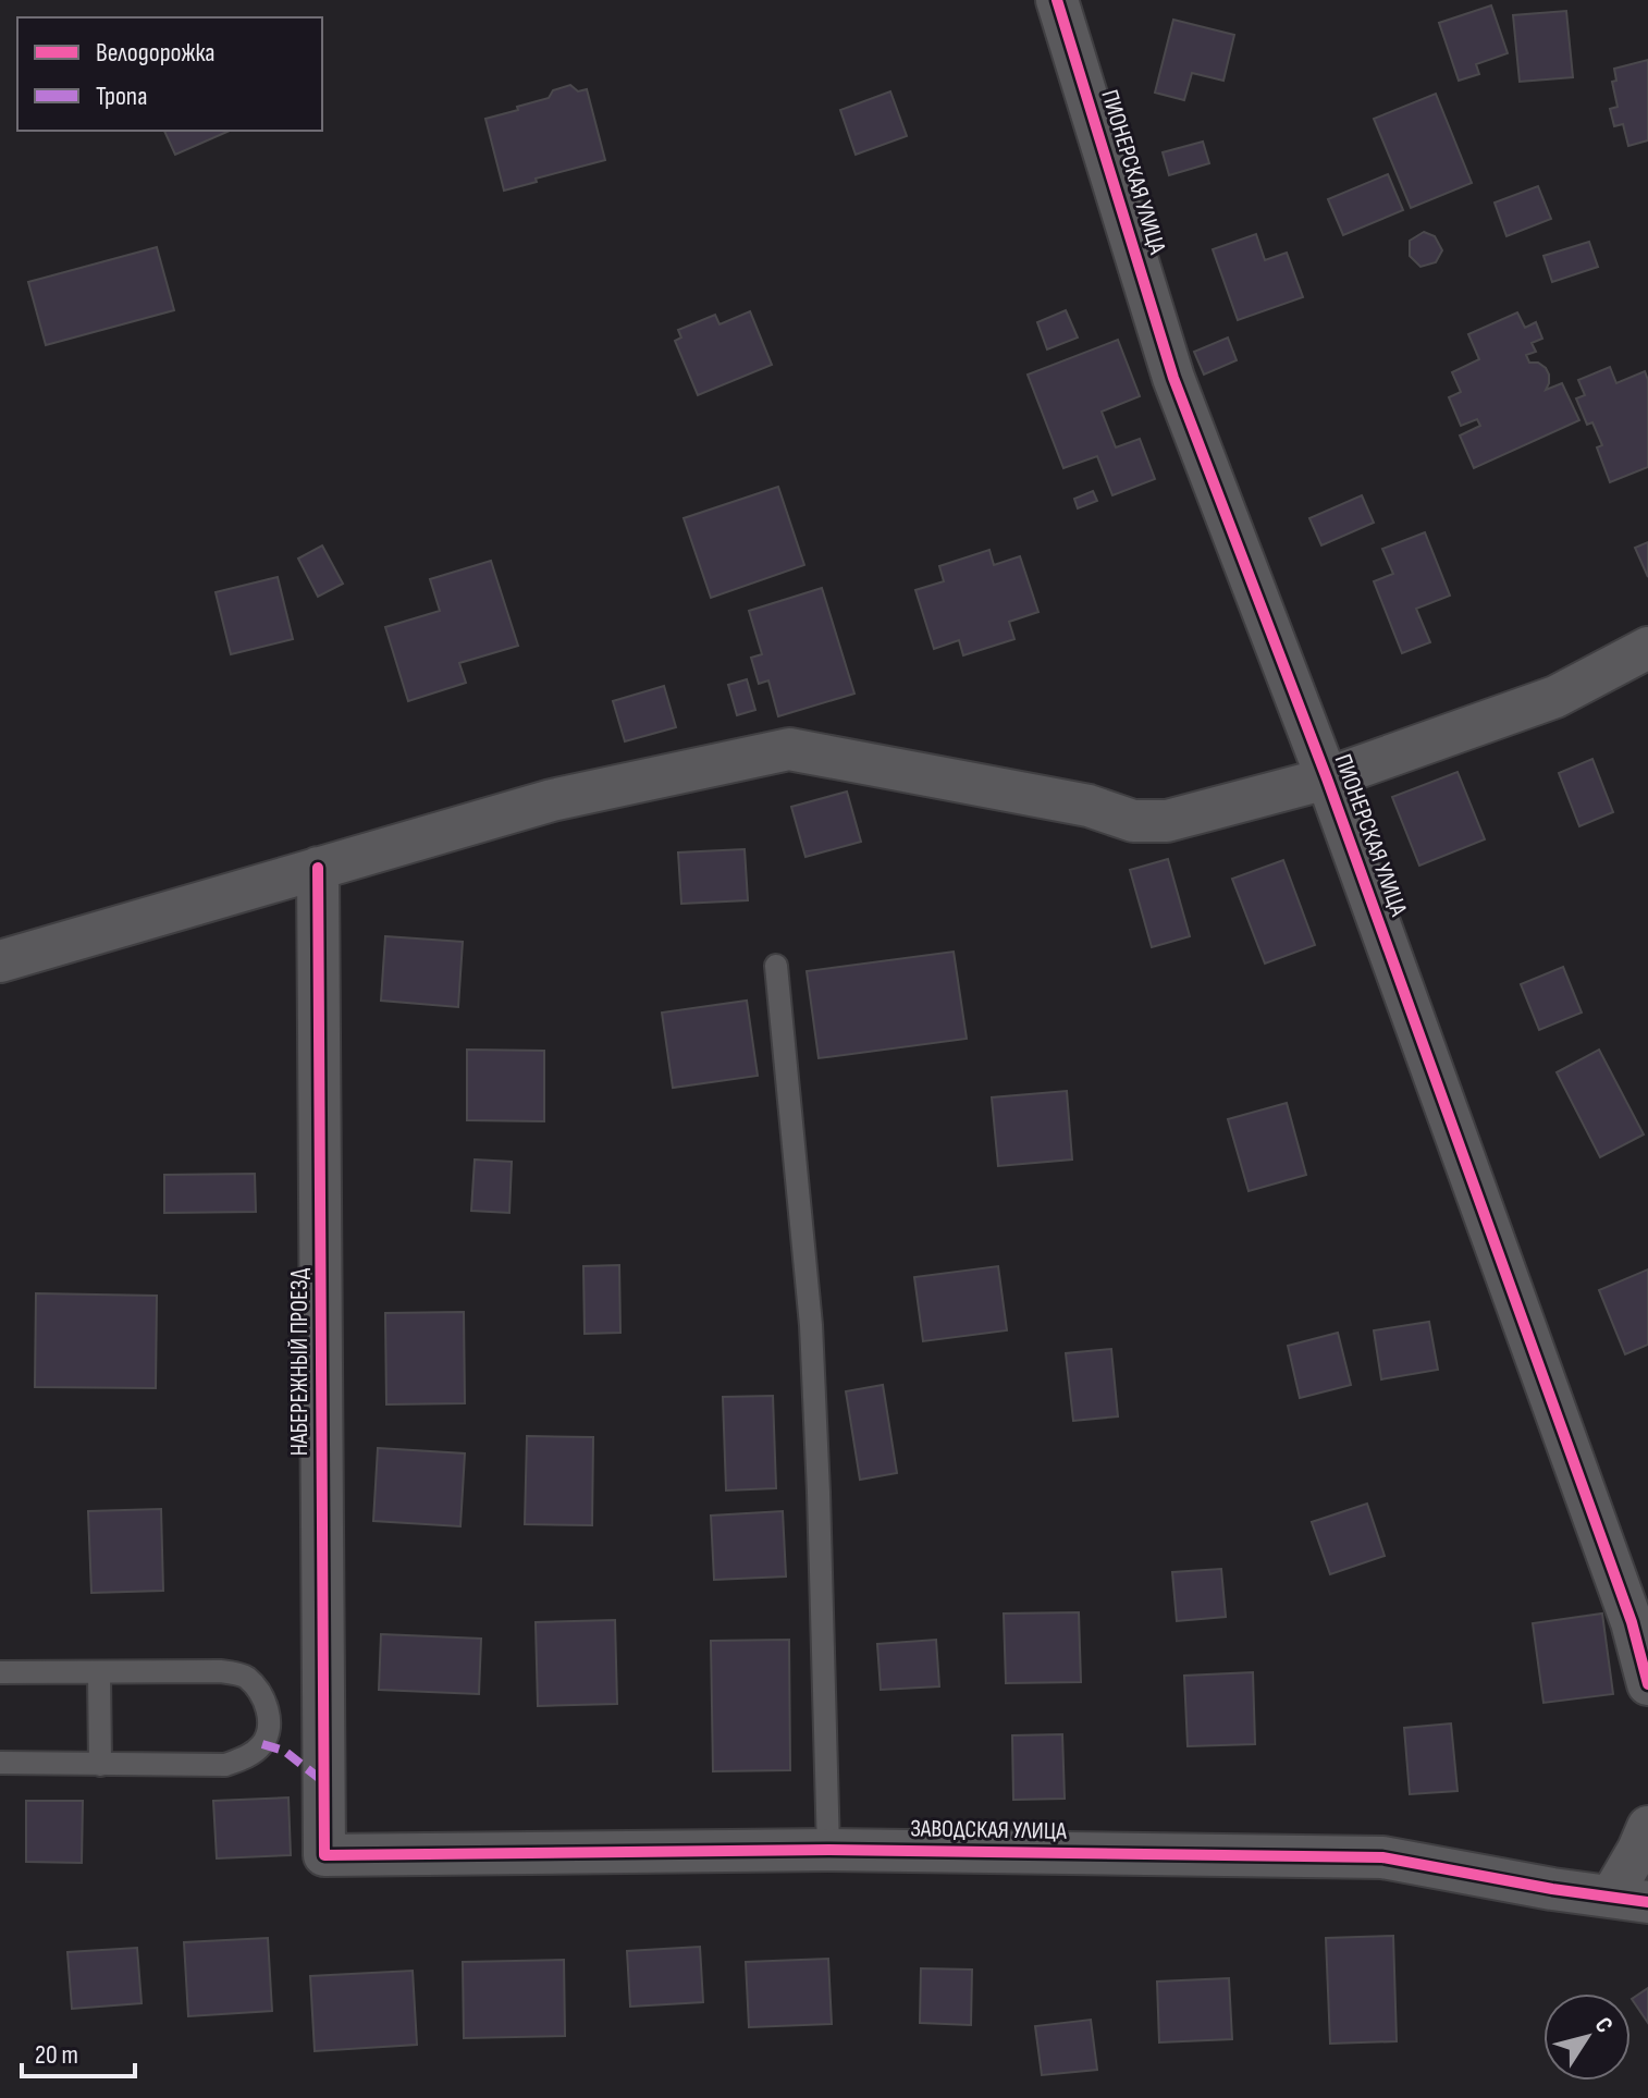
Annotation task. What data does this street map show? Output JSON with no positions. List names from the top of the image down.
{
  "streets": {
    "street": ["ПИОНЕРСКАЯ УЛИЦА", "НАБЕРЕЖНЫЙ ПРОЕЗД", "ЗАВОДСКАЯ УЛИЦА"]
  },
  "crossings": [
    ["НАБЕРЕЖНЫЙ ПРОЕЗД", "ЗАВОДСКАЯ УЛИЦА"]
  ],
  "legend": ["Велодорожка", "Тропа"],
  "scale_bar": "20 m",
  "north": "top right"
}
